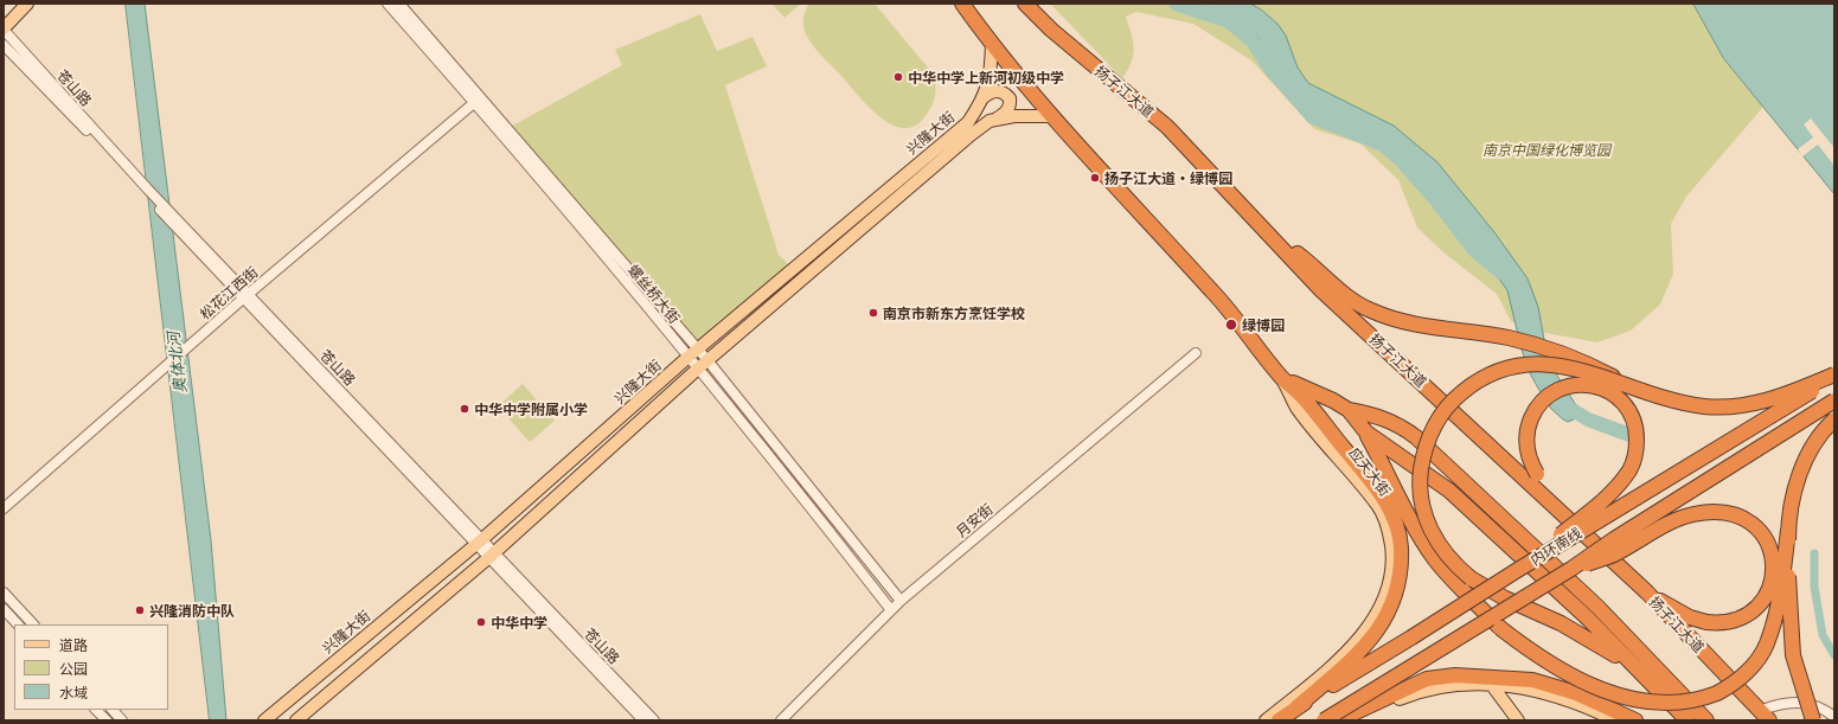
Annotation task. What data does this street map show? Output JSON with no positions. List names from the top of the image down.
{
  "streets": {
    "highway": ["扬子江大道", "内环南线"],
    "main road": ["兴隆大街", "应天大街"],
    "street": [
      "苍山路",
      "松花江西街",
      "螺丝桥大街",
      "月安街"
    ]
  },
  "crossings": [
    ["苍山路", "兴隆大街"],
    ["苍山路", "松花江西街"],
    ["兴隆大街", "螺丝桥大街"],
    ["松花江西街", "螺丝桥大街"],
    ["螺丝桥大街", "月安街"]
  ],
  "water": ["奥体北河"],
  "parks": ["南京中国绿化博览园"],
  "places": [
    "中华中学上新河初级中学",
    "扬子江大道·绿博园",
    "南京市新东方烹饪学校",
    "绿博园",
    "中华中学附属小学",
    "兴隆消防中队",
    "中华中学"
  ],
  "legend": ["道路", "公园", "水域"]
}
